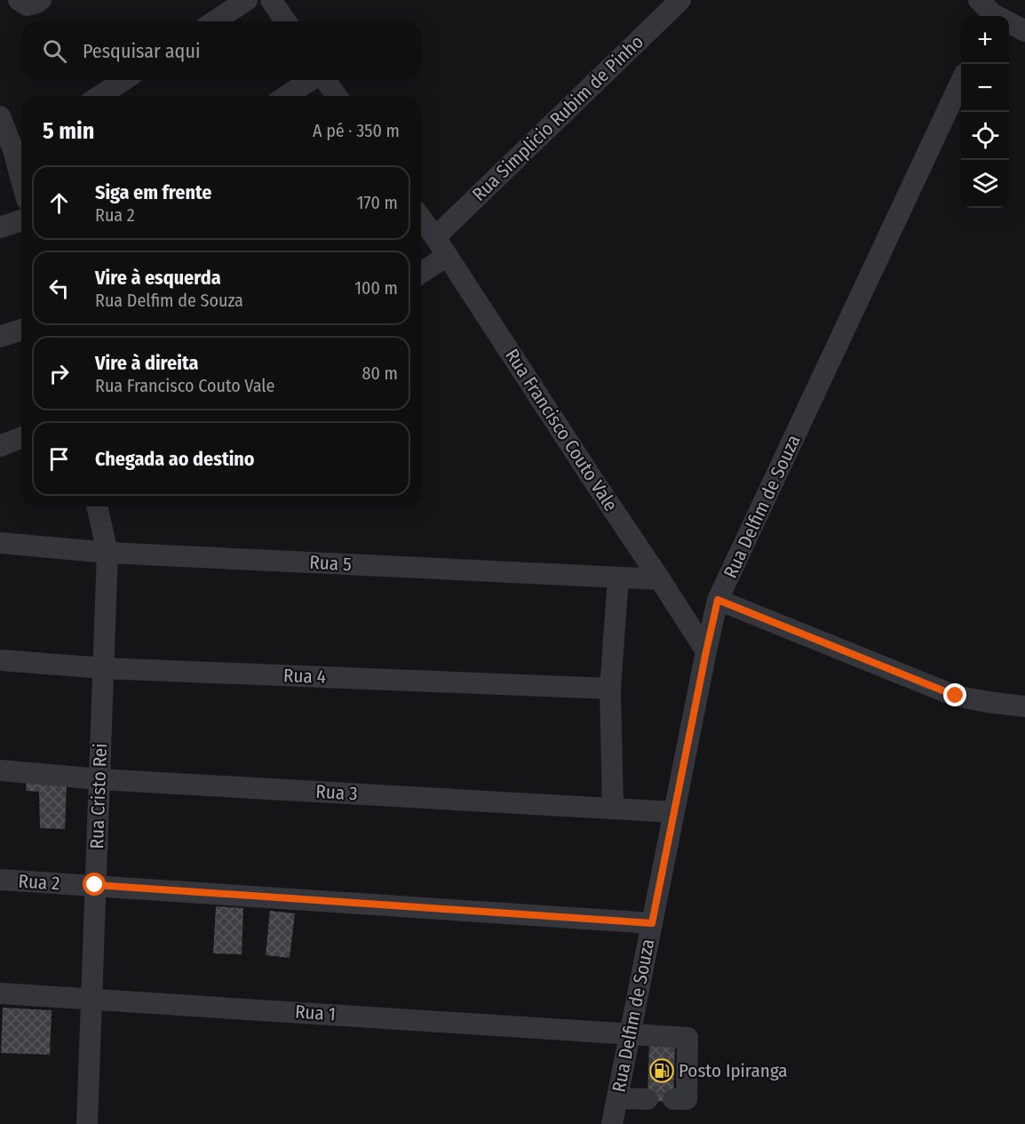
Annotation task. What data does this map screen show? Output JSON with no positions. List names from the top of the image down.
{
  "streets": {
    "street": [
      "Rua Simplicio Rubim de Pinho",
      "Rua Francisco Couto Vale",
      "Rua Delfim de Souza",
      "Rua 5",
      "Rua 4",
      "Rua 3",
      "Rua Cristo Rei",
      "Rua 2",
      "Rua 1"
    ]
  },
  "crossings": [
    ["Rua Simplicio Rubim de Pinho", "Rua Francisco Couto Vale"],
    ["Rua Francisco Couto Vale", "Rua Delfim de Souza"],
    ["Rua Francisco Couto Vale", "Rua 5"],
    ["Rua Delfim de Souza", "Rua 3"],
    ["Rua Delfim de Souza", "Rua 2"],
    ["Rua Delfim de Souza", "Rua 1"],
    ["Rua 5", "Rua Cristo Rei"],
    ["Rua 4", "Rua Cristo Rei"],
    ["Rua 3", "Rua Cristo Rei"],
    ["Rua Cristo Rei", "Rua 2"],
    ["Rua Cristo Rei", "Rua 1"]
  ],
  "places": {
    "fuel station": ["Posto Ipiranga"]
  },
  "page": {
    "map_buttons": ["+", "−"],
    "search": "Pesquisar aqui",
    "heading": ["5 min", "A pé · 350 m"],
    "list": [
      ["Siga em frente", "Rua 2", "170 m"],
      ["Vire à esquerda", "Rua Delfim de Souza", "100 m"],
      ["Vire à direita", "Rua Francisco Couto Vale", "80 m"],
      "Chegada ao destino"
    ]
  }
}
